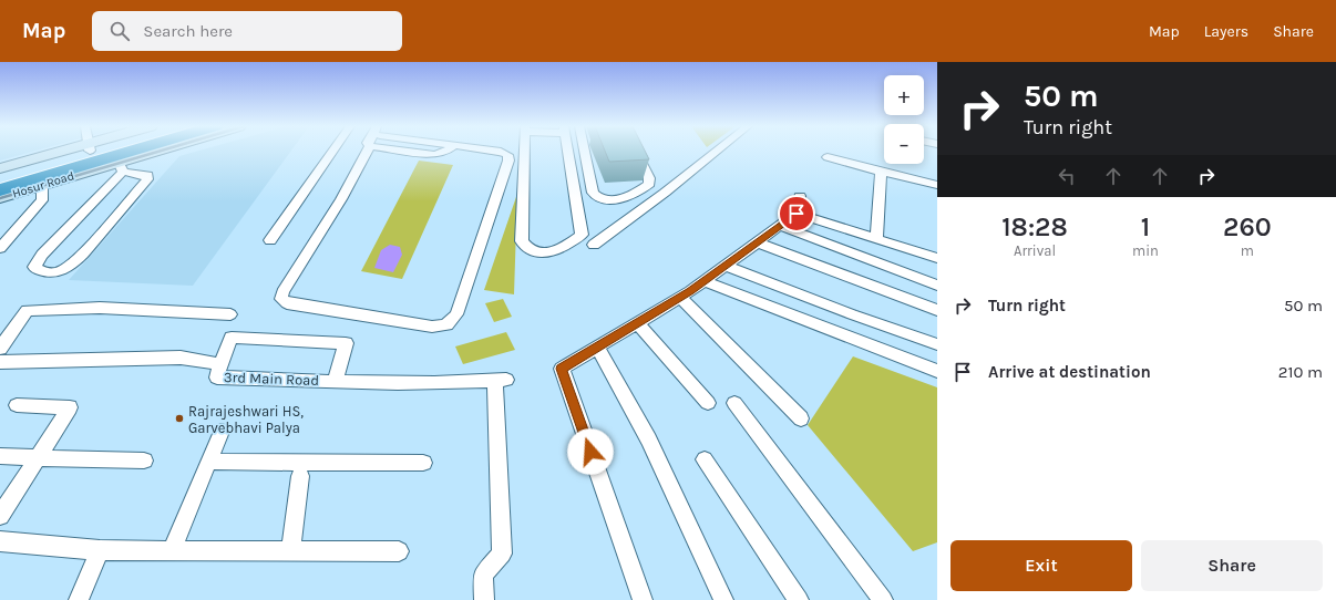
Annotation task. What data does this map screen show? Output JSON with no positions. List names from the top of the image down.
{
  "streets": {
    "highway": ["Hosur Road"],
    "street": ["3rd Main Road"]
  },
  "places": ["Rajrajeshwari HS, Garvebhavi Palya"],
  "page": {
    "header": "Map",
    "search": "Search here",
    "nav": ["Map", "Layers", "Share"],
    "turn": ["50 m", "Turn right"],
    "map_buttons": ["+", "−"],
    "eta": [
      "18:28",
      "Arrival",
      "1",
      "min",
      "260",
      "m"
    ],
    "list": [
      {
        "name": "Turn right",
        "value": "50 m"
      },
      {
        "name": "Arrive at destination",
        "value": "210 m"
      }
    ],
    "buttons": ["Exit", "Share"]
  }
}
